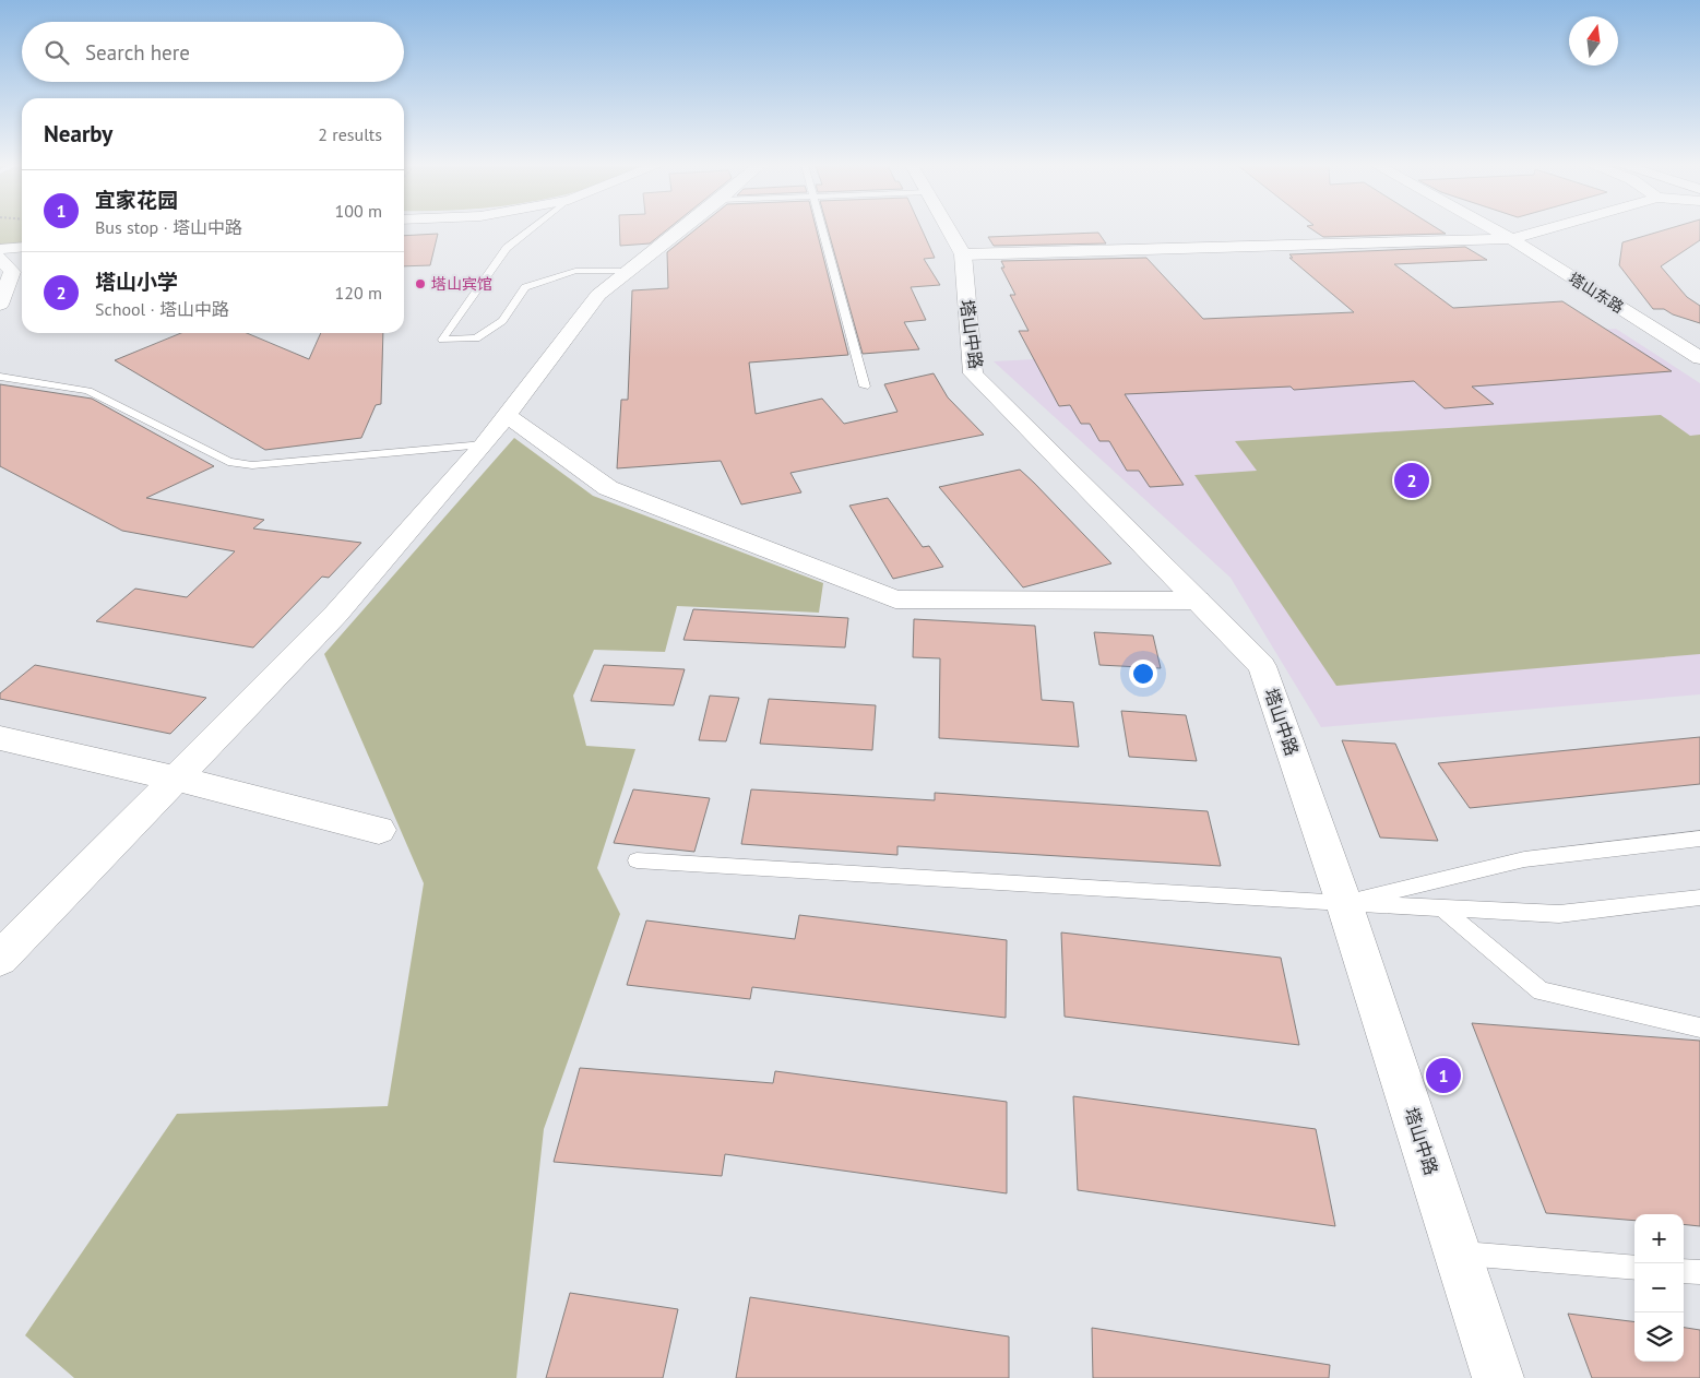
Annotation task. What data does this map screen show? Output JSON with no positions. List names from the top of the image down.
{
  "streets": {
    "street": ["塔山东路", "塔山中路"]
  },
  "places": ["塔山宾馆"],
  "north": "top",
  "page": {
    "search": "Search here",
    "heading": ["Nearby", "2 results"],
    "list": [
      {
        "mark": "1",
        "name": "宜家花园",
        "note": "Bus stop · 塔山中路",
        "value": "100 m"
      },
      {
        "mark": "2",
        "name": "塔山小学",
        "note": "School · 塔山中路",
        "value": "120 m"
      }
    ],
    "pins": ["2", "1"],
    "map_buttons": ["+", "−"]
  }
}
